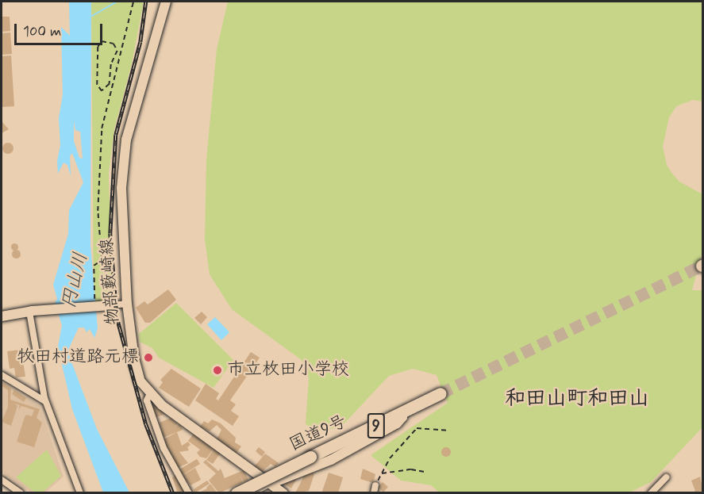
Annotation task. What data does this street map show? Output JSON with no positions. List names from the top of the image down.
{
  "streets": {
    "highway": ["9", "国道9号"],
    "main road": ["物部藪崎線"]
  },
  "districts": ["和田山町和田山"],
  "water": ["円山川"],
  "places": ["牧田村道路元標", "市立枚田小学校"],
  "scale_bar": "100 m"
}
